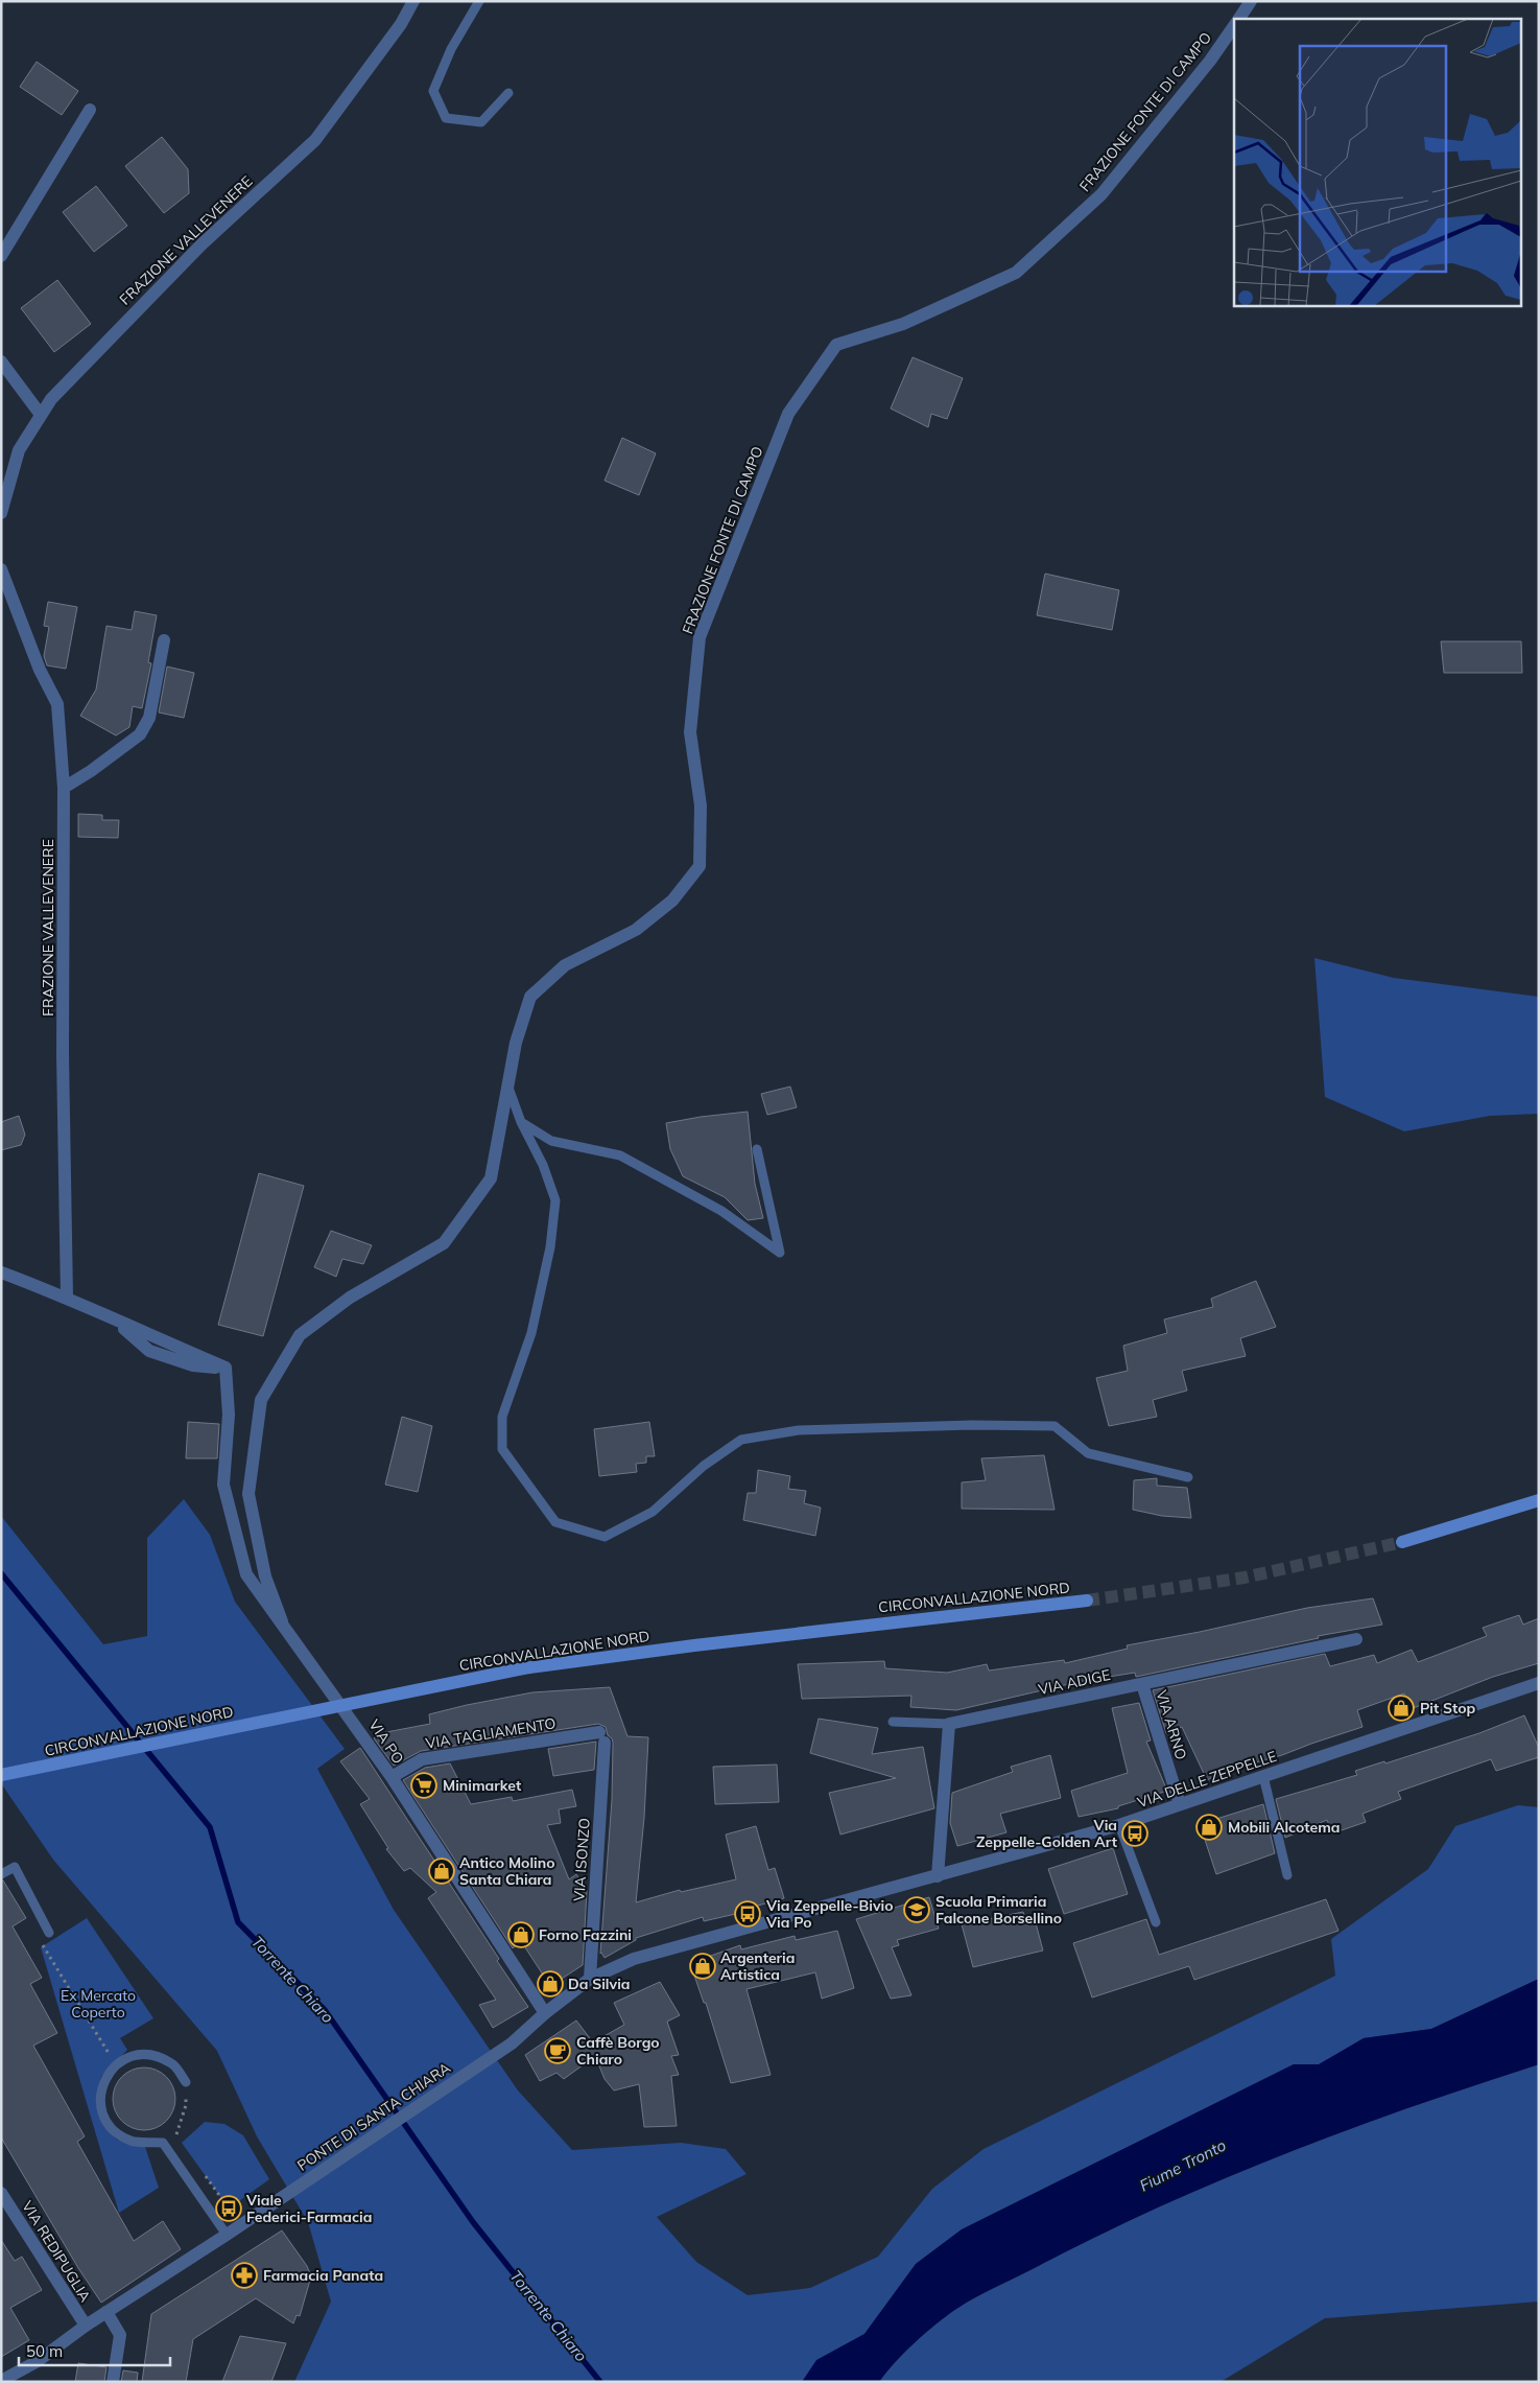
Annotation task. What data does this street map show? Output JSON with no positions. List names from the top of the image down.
{
  "streets": {
    "main road": ["CIRCONVALLAZIONE NORD"],
    "street": [
      "FRAZIONE FONTE DI CAMPO",
      "FRAZIONE VALLEVENERE",
      "VIA ADIGE",
      "VIA ARNO",
      "VIA TAGLIAMENTO",
      "VIA PO",
      "VIA DELLE ZEPPELLE",
      "VIA ISONZO",
      "PONTE DI SANTA CHIARA",
      "VIA REDIPUGLIA"
    ]
  },
  "crossings": [
    ["FRAZIONE FONTE DI CAMPO", "VIA PO"],
    ["VIA ADIGE", "VIA ARNO"],
    ["VIA ARNO", "VIA DELLE ZEPPELLE"],
    ["VIA TAGLIAMENTO", "VIA PO"],
    ["VIA TAGLIAMENTO", "VIA ISONZO"],
    ["VIA PO", "VIA DELLE ZEPPELLE"],
    ["VIA DELLE ZEPPELLE", "VIA ISONZO"],
    ["VIA DELLE ZEPPELLE", "PONTE DI SANTA CHIARA"],
    ["PONTE DI SANTA CHIARA", "VIA REDIPUGLIA"]
  ],
  "water": ["Torrente Chiaro", "Fiume Tronto"],
  "parks": ["Ex Mercato Coperto"],
  "places": {
    "shop": [
      "Pit Stop",
      "Mobili Alcotema",
      "Antico Molino Santa Chiara",
      "Forno Fazzini",
      "Argenteria Artistica",
      "Da Silvia"
    ],
    "supermarket": ["Minimarket"],
    "bus stop": ["Via Zeppelle-Golden Art", "Via Zeppelle-Bivio Via Po", "Viale Federici-Farmacia"],
    "school or university": ["Scuola Primaria Falcone Borsellino"],
    "cafe": ["Caffè Borgo Chiaro"],
    "pharmacy": ["Farmacia Panata"]
  },
  "scale_bar": "50 m"
}
